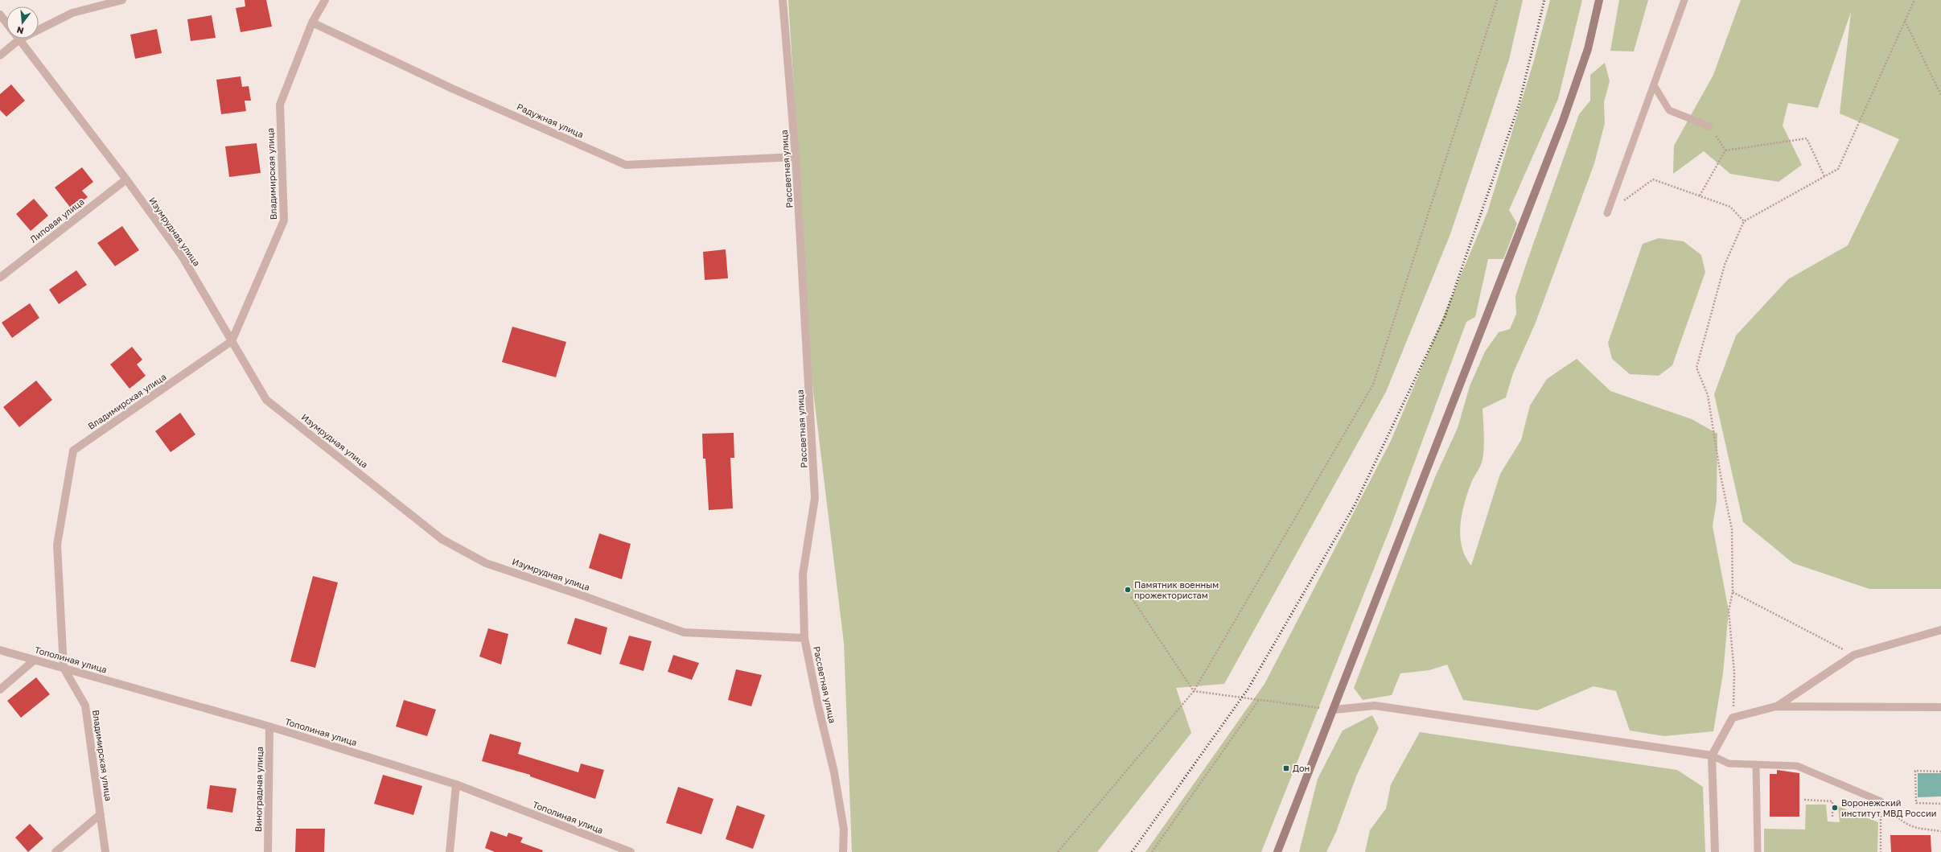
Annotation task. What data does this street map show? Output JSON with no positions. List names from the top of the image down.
{
  "streets": {
    "street": [
      "Радужная улица",
      "Рассветная улица",
      "Владимирская улица",
      "Липовая улица",
      "Изумрудная улица",
      "Тополиная улица",
      "Виноградная улица"
    ]
  },
  "crossings": [
    ["Радужная улица", "Рассветная улица"],
    ["Радужная улица", "Владимирская улица"],
    ["Рассветная улица", "Изумрудная улица"],
    ["Владимирская улица", "Изумрудная улица"],
    ["Владимирская улица", "Тополиная улица"],
    ["Липовая улица", "Изумрудная улица"],
    ["Тополиная улица", "Виноградная улица"]
  ],
  "places": {
    "other": ["Памятник военным прожектористам", "Воронежский институт МВД России"],
    "transit": ["Дон"]
  },
  "north": "bottom"
}
